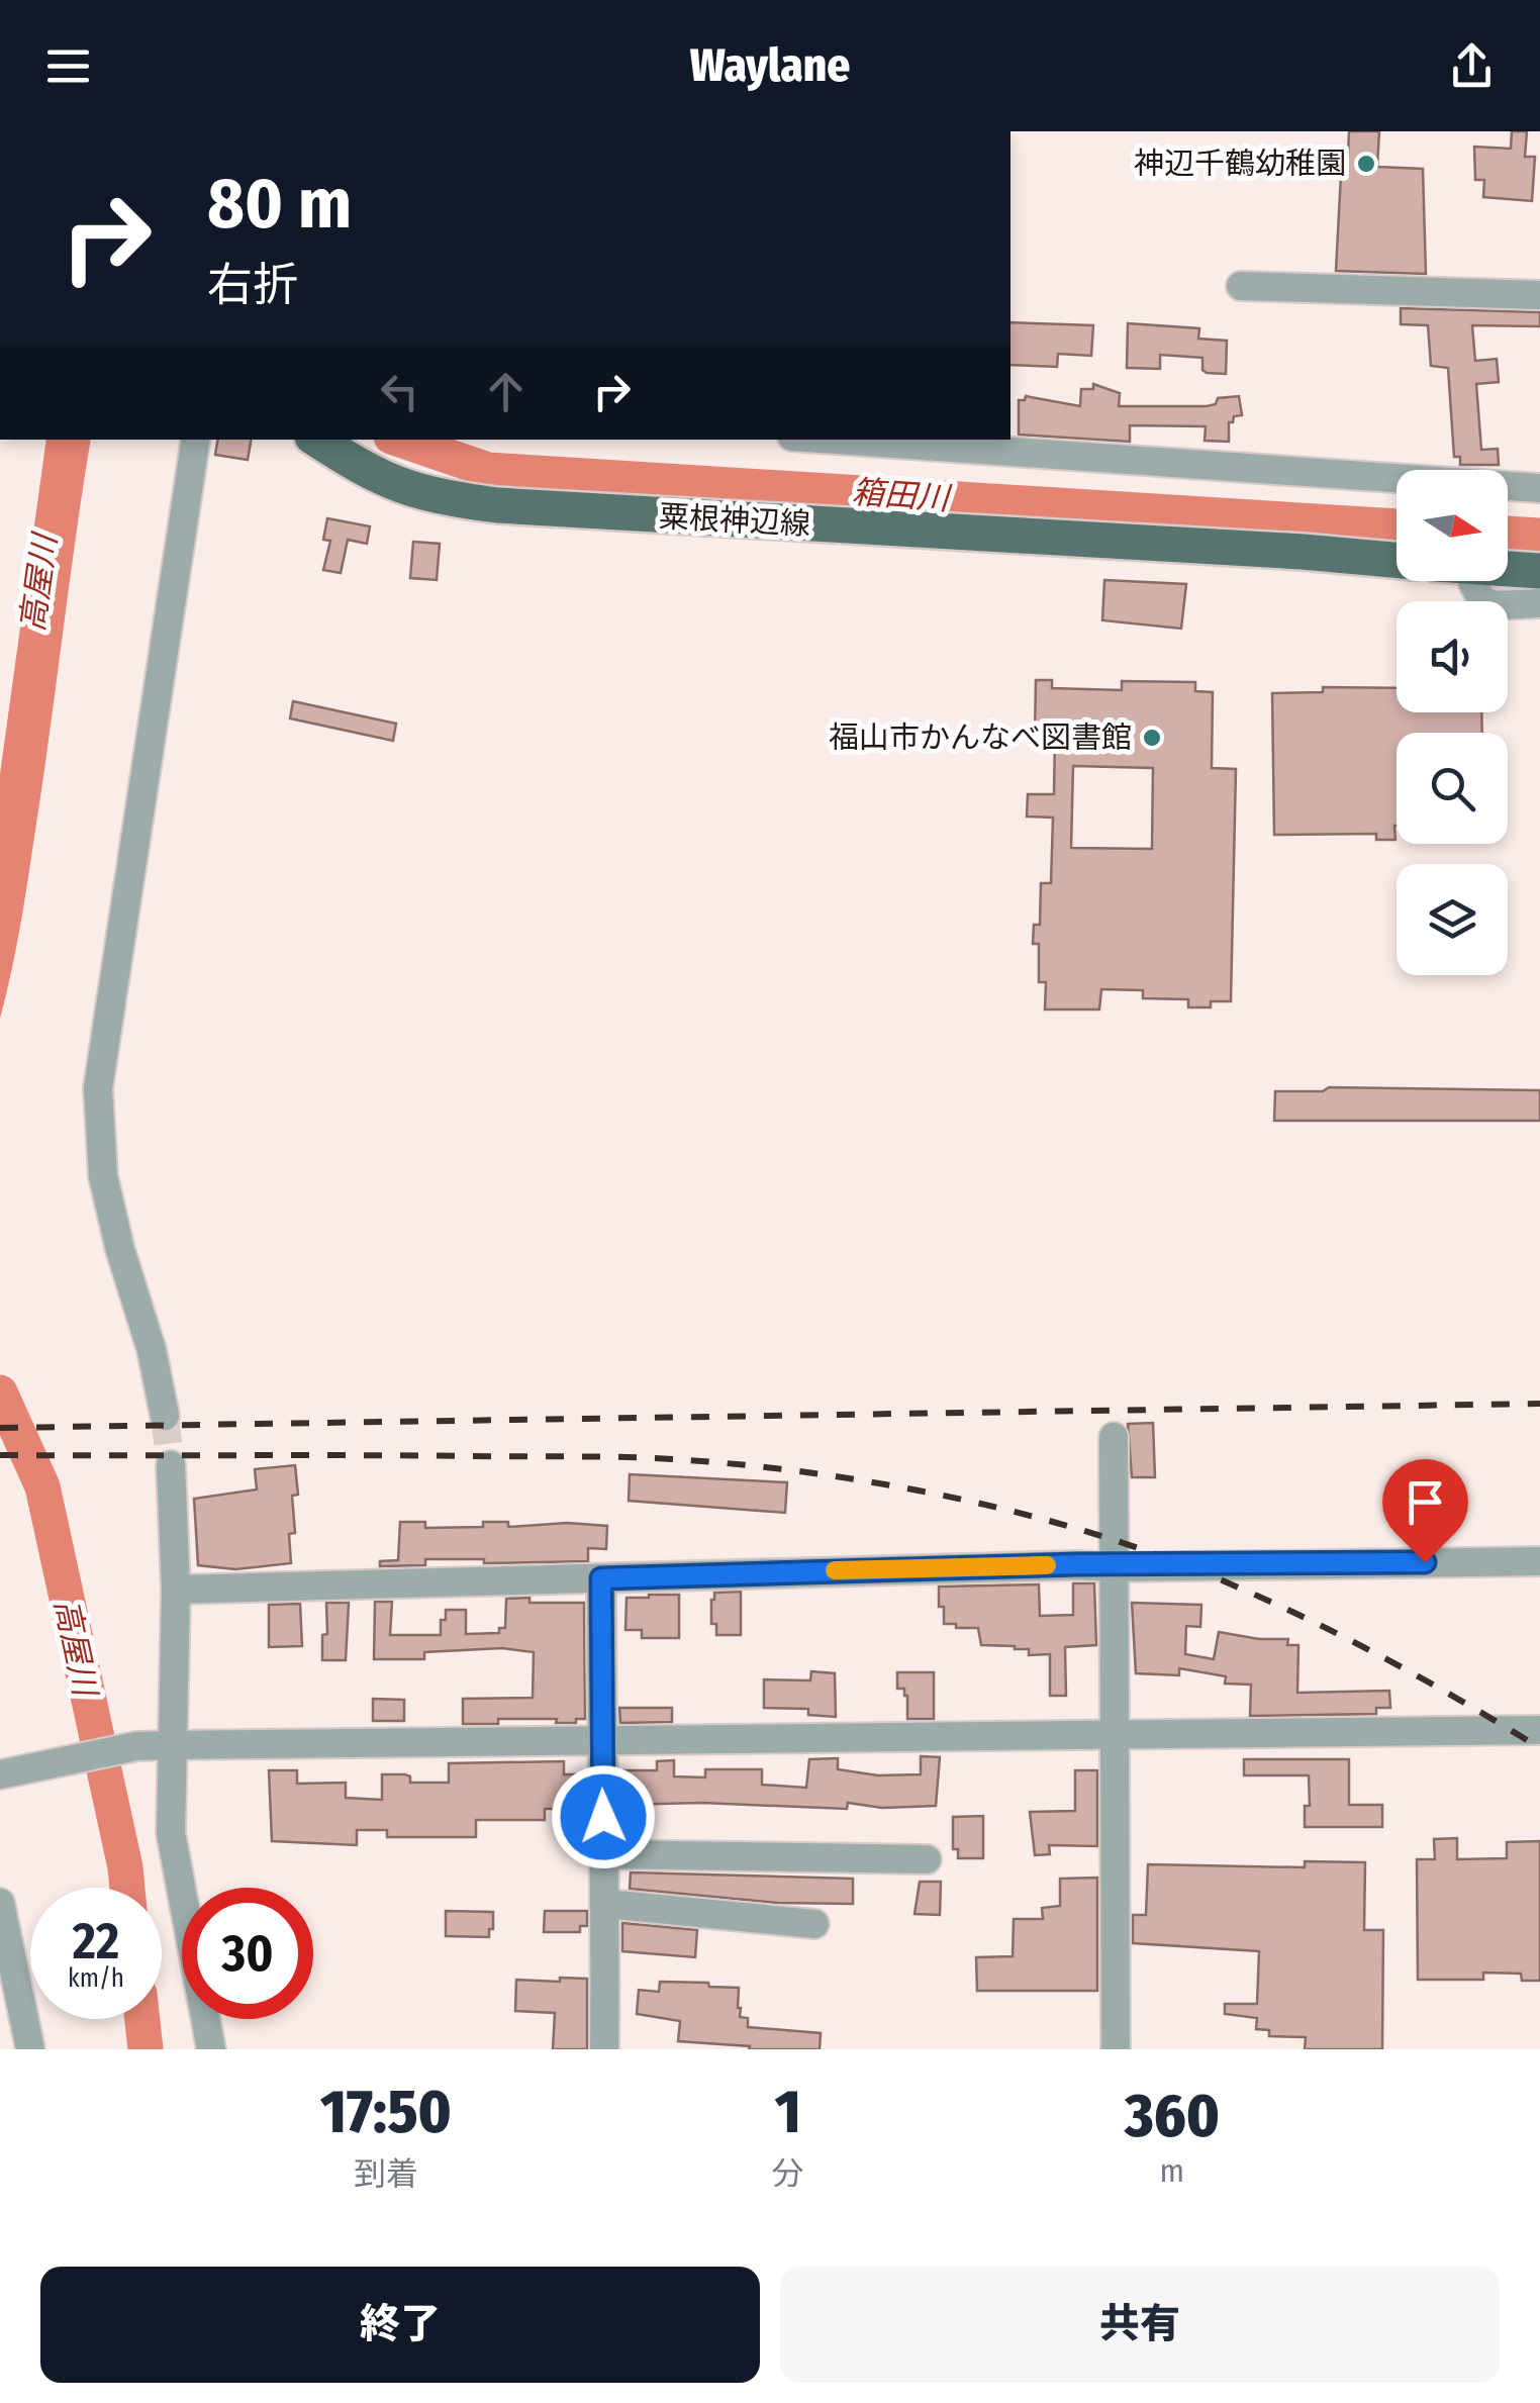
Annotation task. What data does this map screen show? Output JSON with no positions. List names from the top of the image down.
{
  "streets": {
    "main road": ["粟根神辺線"]
  },
  "water": ["箱田川", "高屋川"],
  "places": ["神辺千鶴幼稚園", "福山市かんなべ図書館"],
  "north": "right",
  "page": {
    "header": "Waylane",
    "turn": ["80 m", "右折"],
    "speed": "22 km/h",
    "limit": "30",
    "eta": [
      "17:50",
      "到着",
      "1",
      "分",
      "360",
      "m"
    ],
    "buttons": ["終了", "共有"]
  }
}
